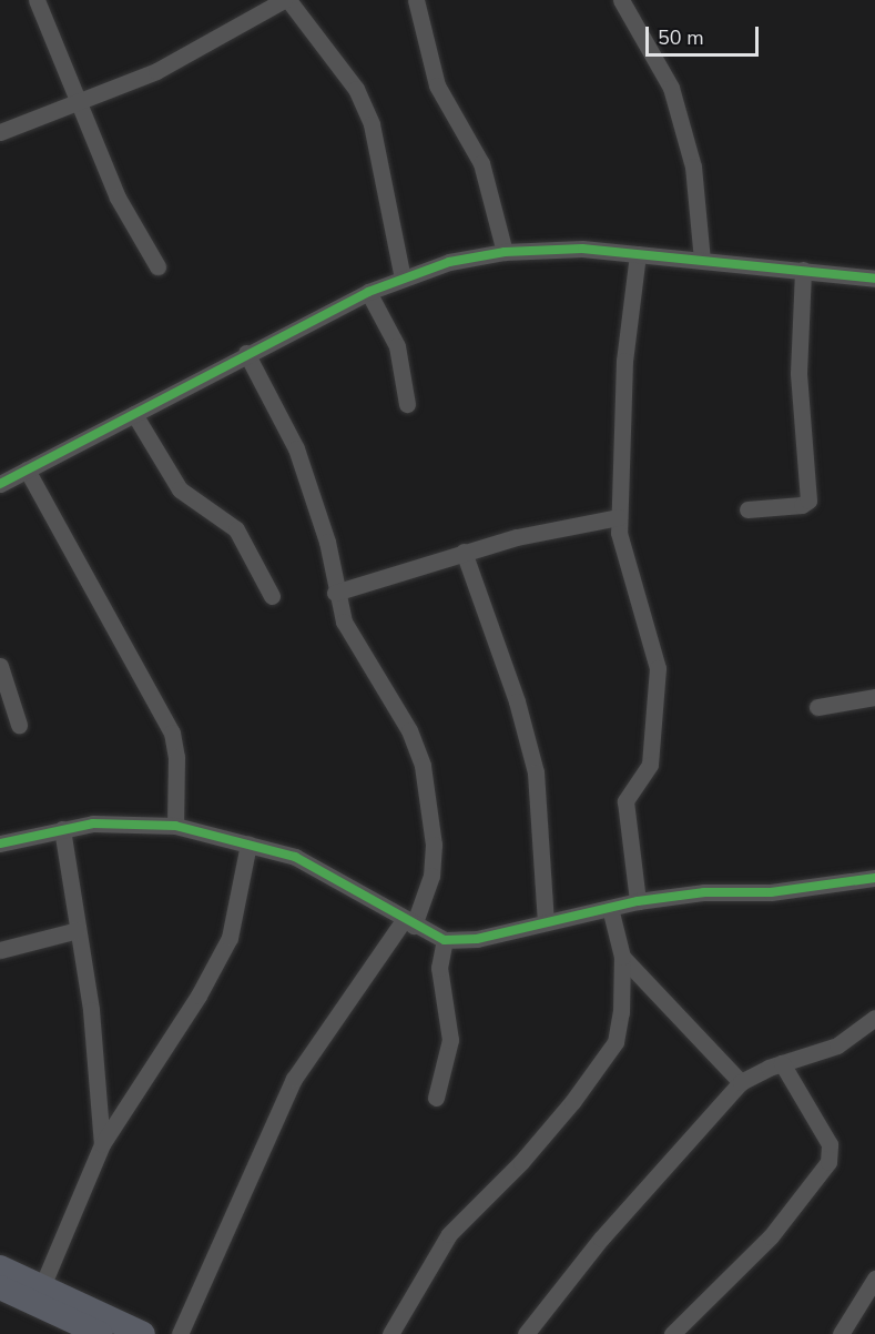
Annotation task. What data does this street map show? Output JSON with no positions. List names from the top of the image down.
{
  "scale_bar": "50 m"
}
